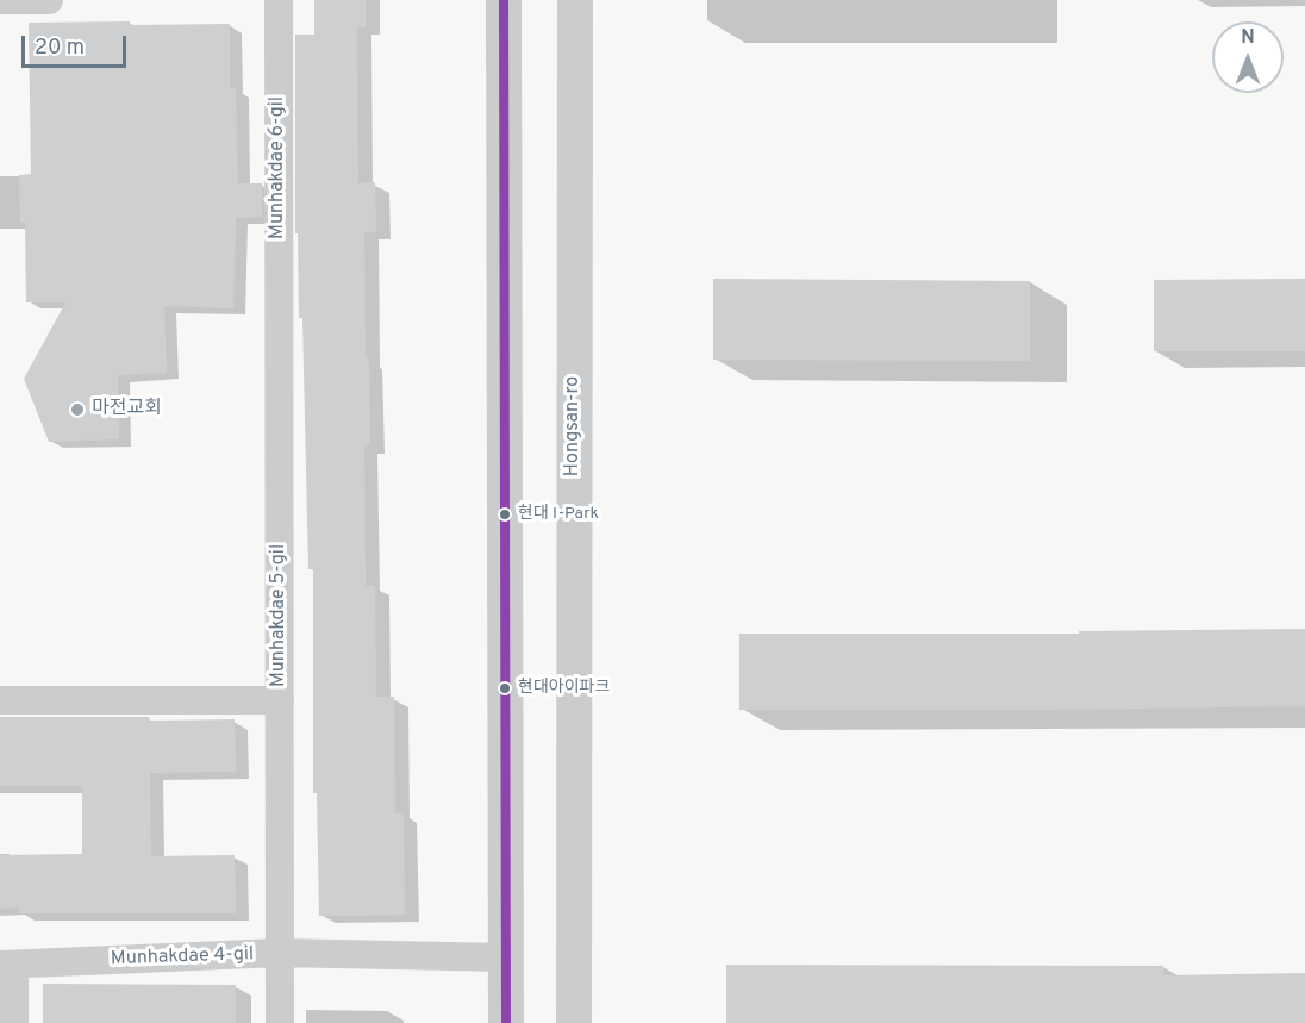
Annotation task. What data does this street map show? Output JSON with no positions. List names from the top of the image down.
{
  "streets": {
    "street": [
      "Munhakdae 6-gil",
      "Hongsan-ro",
      "Munhakdae 5-gil",
      "Munhakdae 4-gil"
    ]
  },
  "crossings": [
    ["Munhakdae 6-gil", "Munhakdae 5-gil"]
  ],
  "places": ["마전교회", "현대 I-Park", "현대아이파크"],
  "scale_bar": "20 m",
  "north": "top"
}
